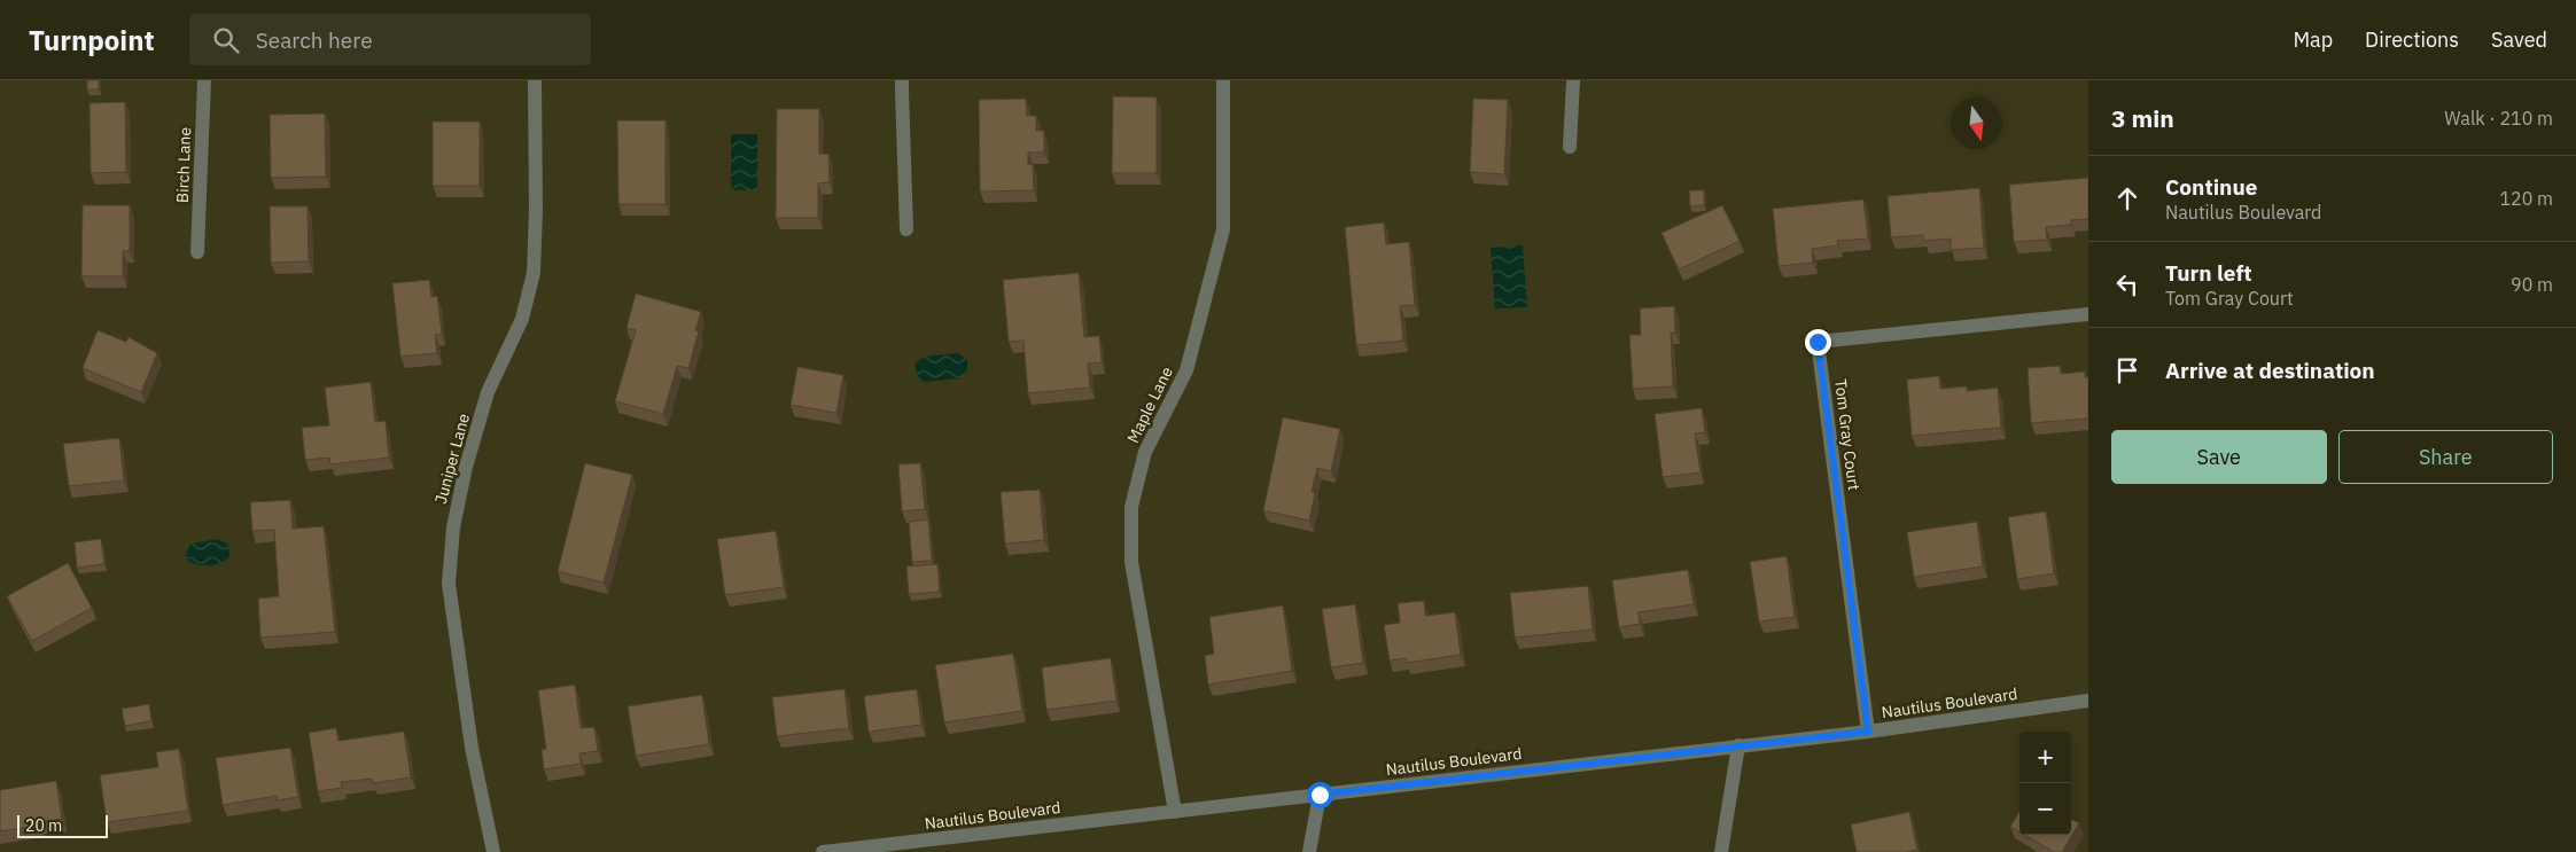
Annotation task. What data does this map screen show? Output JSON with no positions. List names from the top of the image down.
{
  "streets": {
    "street": [
      "Birch Lane",
      "Maple Lane",
      "Tom Gray Court",
      "Juniper Lane",
      "Nautilus Boulevard"
    ]
  },
  "crossings": [
    ["Maple Lane", "Nautilus Boulevard"],
    ["Tom Gray Court", "Nautilus Boulevard"]
  ],
  "scale_bar": "20 m",
  "north": "bottom",
  "page": {
    "header": "Turnpoint",
    "search": "Search here",
    "nav": ["Map", "Directions", "Saved"],
    "heading": ["3 min", "Walk · 210 m"],
    "list": [
      ["Continue", "Nautilus Boulevard", "120 m"],
      ["Turn left", "Tom Gray Court", "90 m"],
      "Arrive at destination"
    ],
    "buttons": ["Save", "Share"],
    "map_buttons": ["+", "−"],
    "scale": "20 m"
  }
}
